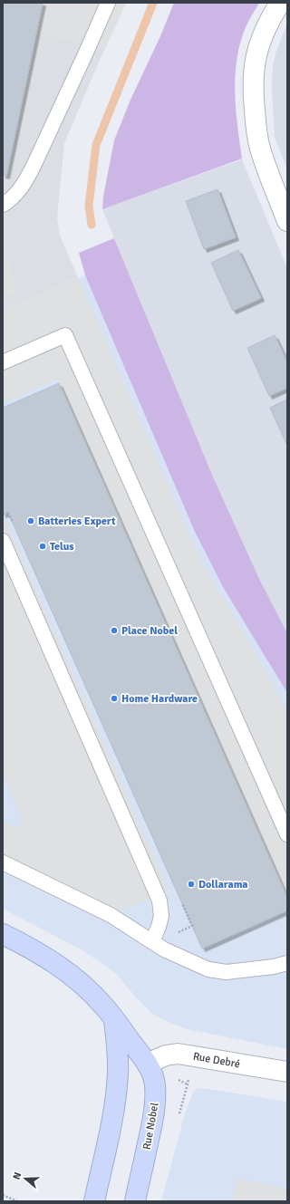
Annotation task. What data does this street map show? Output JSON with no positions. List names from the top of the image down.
{
  "streets": {
    "street": ["Rue Debré", "Rue Nobel"]
  },
  "crossings": [
    ["Rue Debré", "Rue Nobel"]
  ],
  "places": [
    "Batteries Expert",
    "Telus",
    "Place Nobel",
    "Home Hardware",
    "Dollarama"
  ],
  "north": "left"
}
